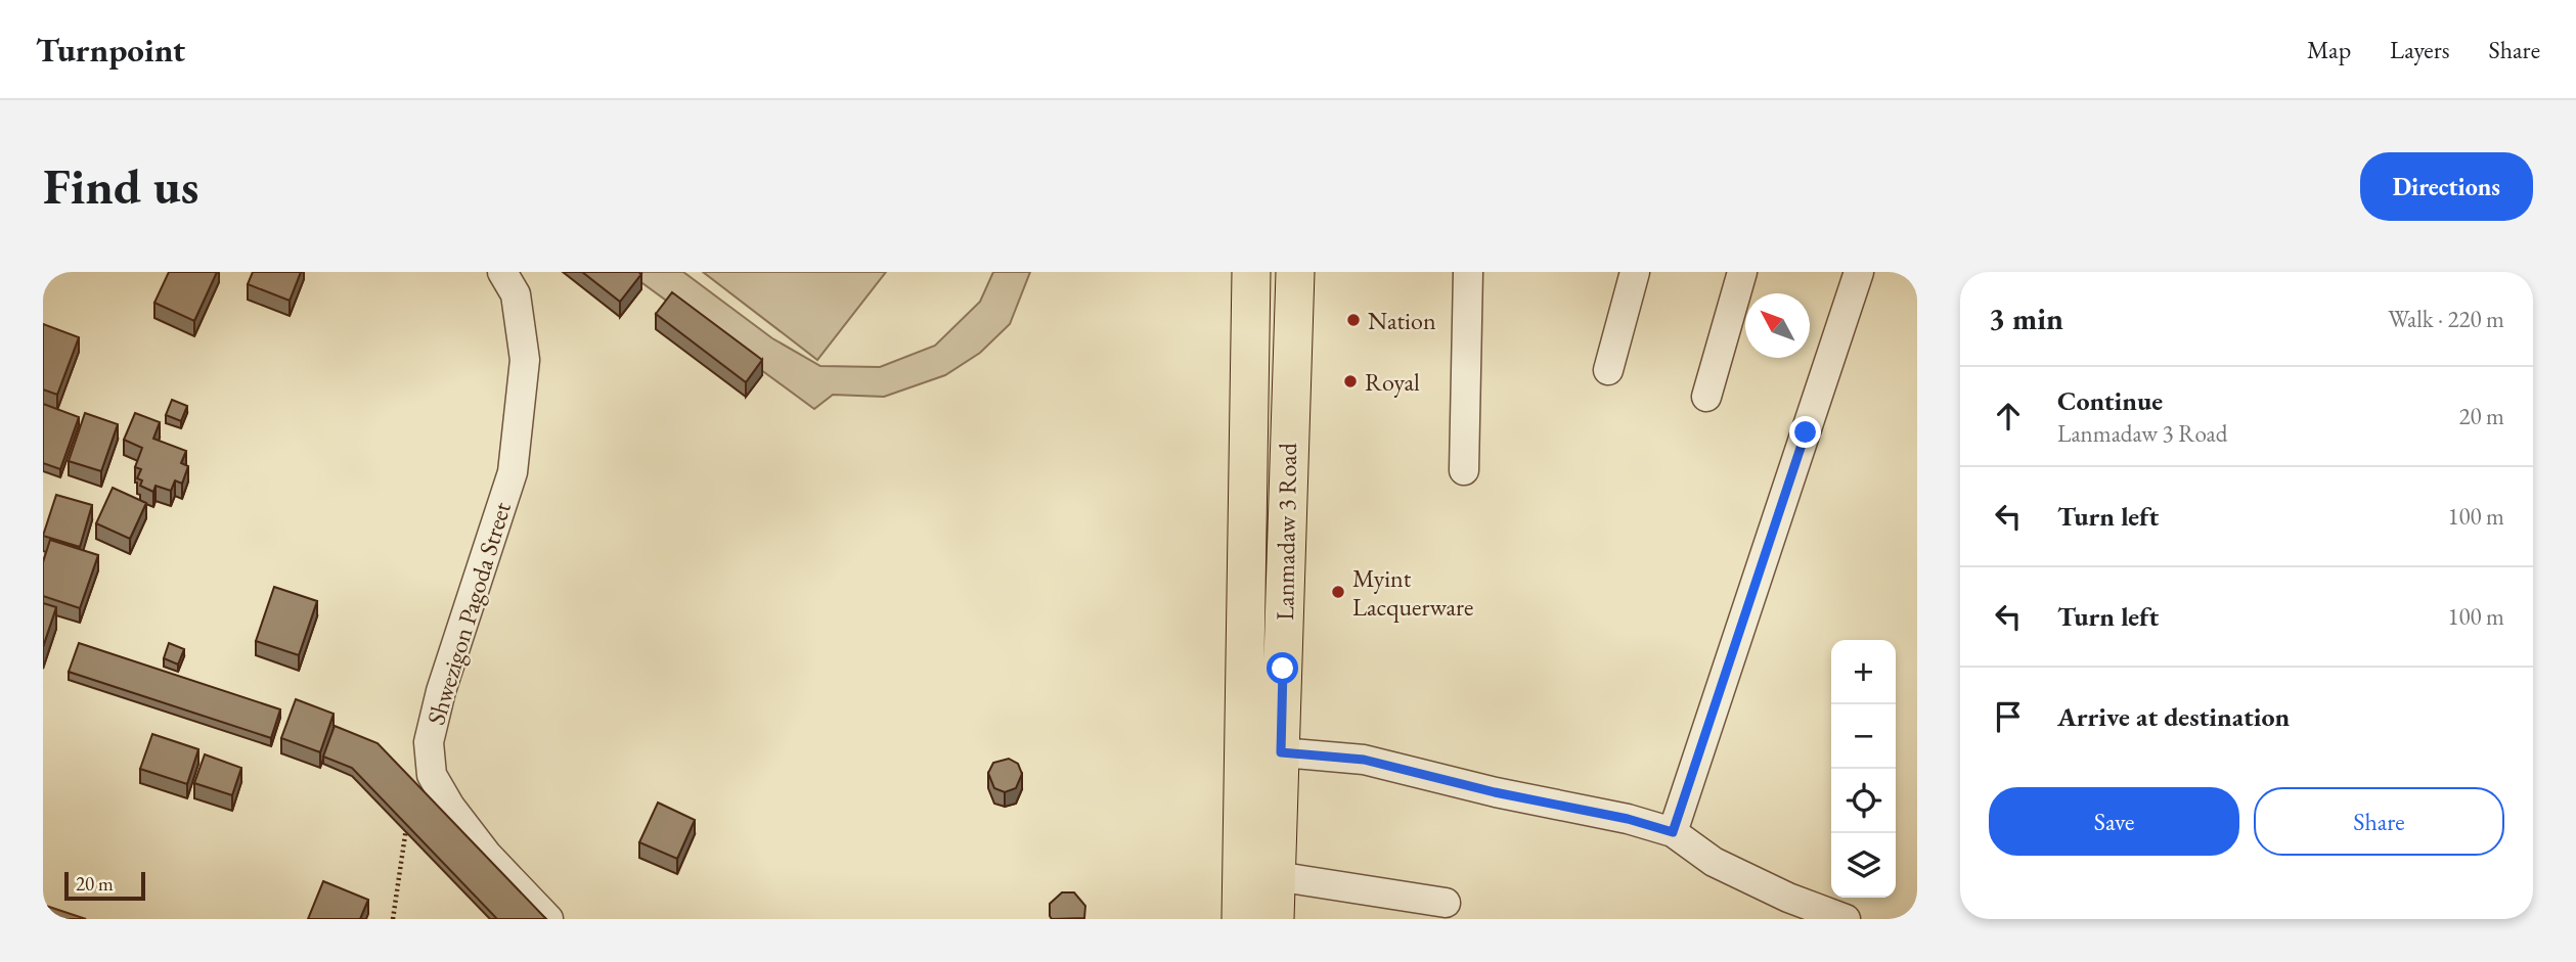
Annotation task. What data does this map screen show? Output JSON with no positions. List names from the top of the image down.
{
  "streets": {
    "main road": ["Lanmadaw 3 Road"],
    "street": ["Shwezigon Pagoda Street"]
  },
  "places": ["Nation", "Royal", "Myint Lacquerware"],
  "scale_bar": "20 m",
  "north": "top left",
  "page": {
    "header": "Turnpoint",
    "nav": ["Map", "Layers", "Share"],
    "buttons": [
      "Directions",
      ["Save", "Share"]
    ],
    "title": "Find us",
    "heading": ["3 min", "Walk · 220 m"],
    "list": [
      ["Continue", "Lanmadaw 3 Road", "20 m"],
      ["Turn left", "100 m"],
      ["Turn left", "100 m"],
      "Arrive at destination"
    ],
    "map_buttons": ["+", "−"],
    "scale": "20 m"
  }
}
